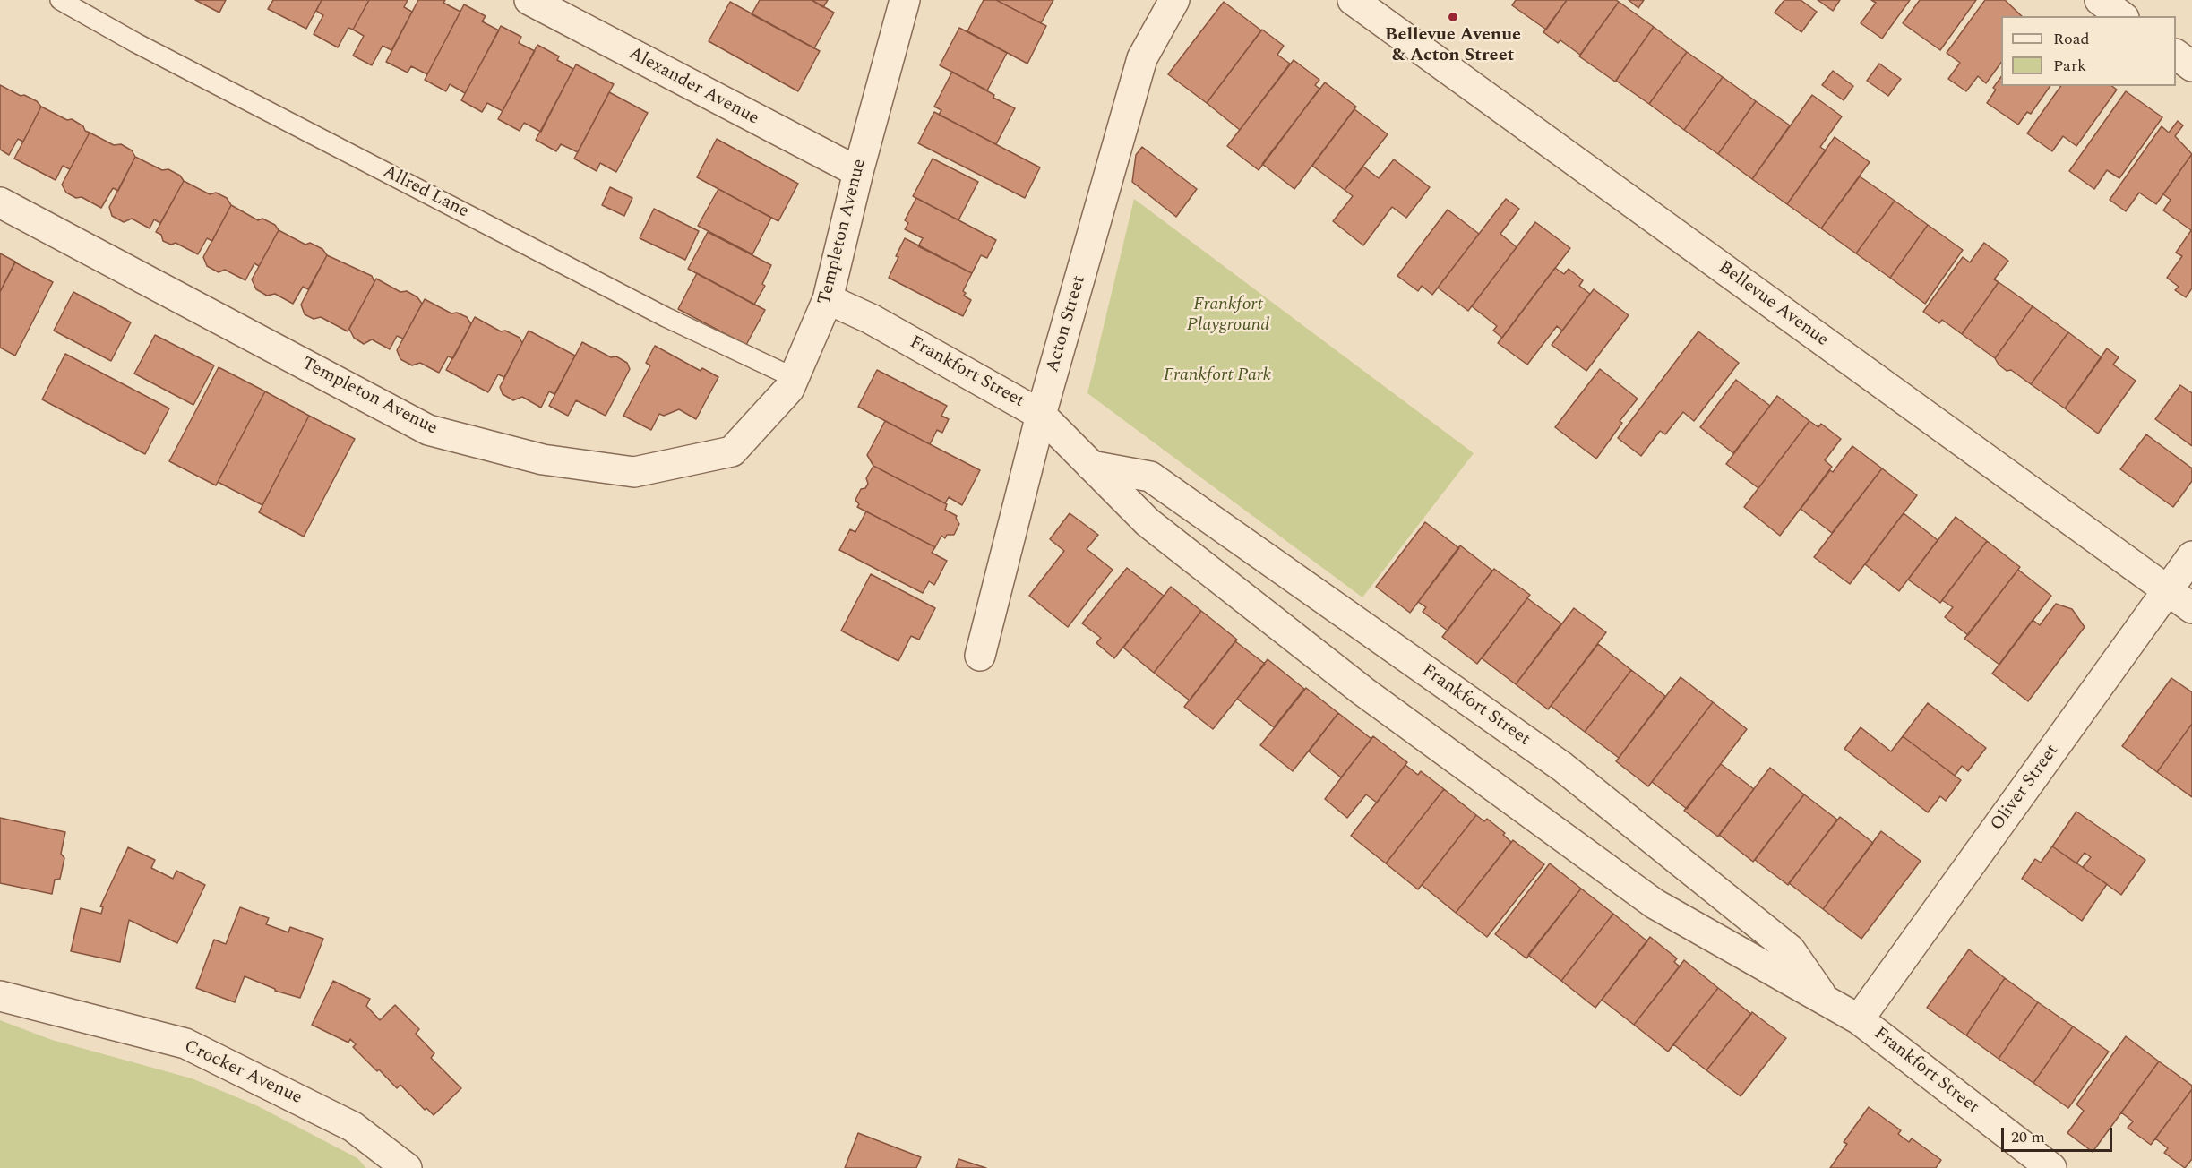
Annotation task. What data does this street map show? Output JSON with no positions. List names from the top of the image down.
{
  "streets": {
    "street": [
      "Alexander Avenue",
      "Templeton Avenue",
      "Bellevue Avenue",
      "Acton Street",
      "Frankfort Street",
      "Oliver Street",
      "Crocker Avenue"
    ],
    "lane": ["Allred Lane"]
  },
  "crossings": [
    ["Alexander Avenue", "Templeton Avenue"],
    ["Allred Lane", "Templeton Avenue"],
    ["Templeton Avenue", "Frankfort Street"],
    ["Bellevue Avenue", "Oliver Street"],
    ["Acton Street", "Frankfort Street"],
    ["Frankfort Street", "Oliver Street"]
  ],
  "parks": ["Frankfort Playground", "Frankfort Park"],
  "places": ["Bellevue Avenue & Acton Street"],
  "legend": ["Road", "Park"],
  "scale_bar": "20 m"
}
